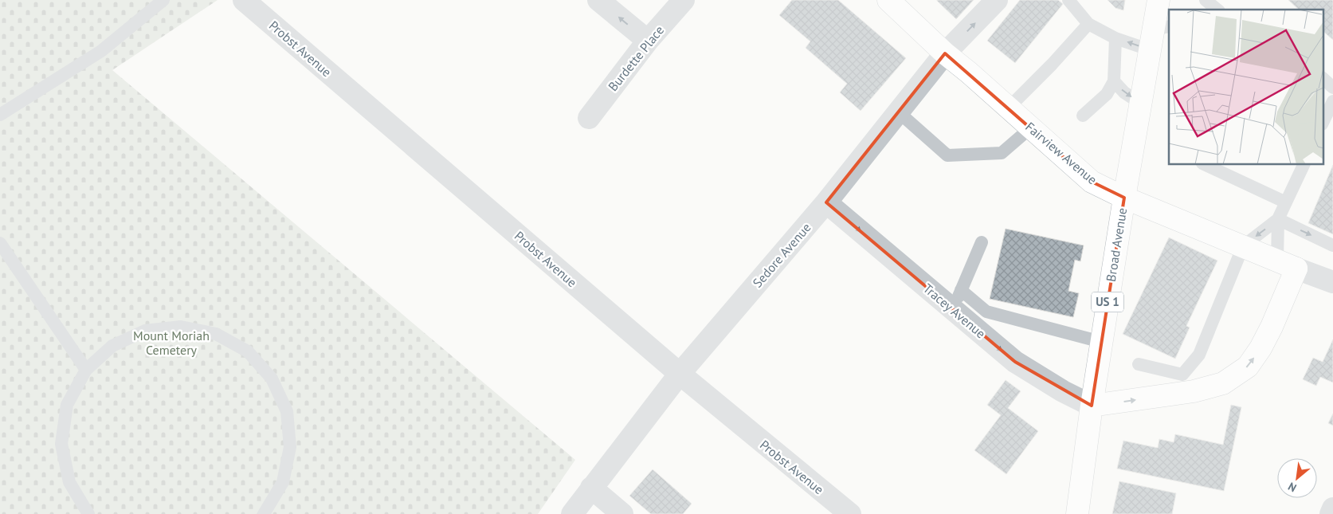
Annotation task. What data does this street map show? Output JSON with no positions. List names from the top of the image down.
{
  "streets": {
    "main road": ["Fairview Avenue", "Broad Avenue", "US 1"],
    "street": [
      "Probst Avenue",
      "Burdette Place",
      "Sedore Avenue",
      "Tracey Avenue"
    ]
  },
  "crossings": [
    ["Probst Avenue", "Sedore Avenue"],
    ["Fairview Avenue", "Broad Avenue"],
    ["Fairview Avenue", "Sedore Avenue"],
    ["Broad Avenue", "Tracey Avenue"],
    ["Sedore Avenue", "Tracey Avenue"]
  ],
  "one_way": ["Tracey Avenue"],
  "parks": ["Mount Moriah Cemetery"],
  "north": "bottom left"
}
